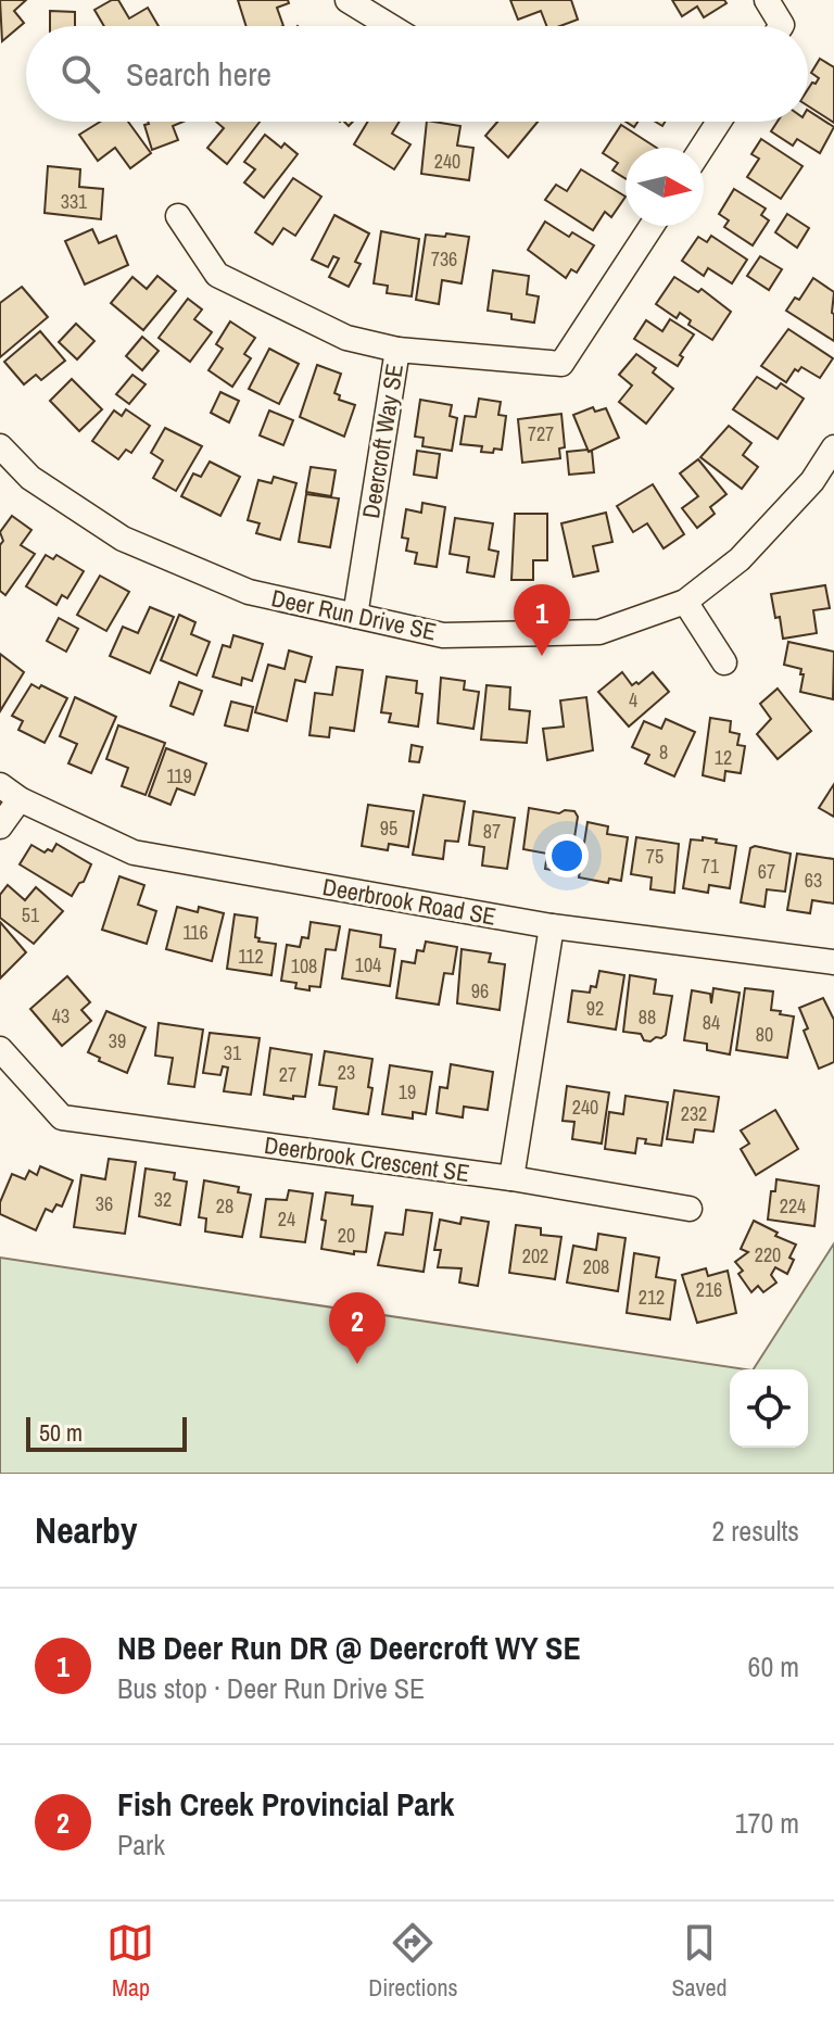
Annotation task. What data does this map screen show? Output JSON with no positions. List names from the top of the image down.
{
  "streets": {
    "street": [
      "Deercroft Way SE",
      "Deer Run Drive SE",
      "Deerbrook Road SE",
      "Deerbrook Crescent SE"
    ]
  },
  "crossings": [
    ["Deercroft Way SE", "Deer Run Drive SE"]
  ],
  "house_numbers": [
    "240",
    "331",
    "736",
    "727",
    "4",
    "8",
    "12",
    "119",
    "95",
    "87",
    "75",
    "71",
    "67",
    "63",
    "51",
    "116",
    "112",
    "104",
    "108",
    "96",
    "92",
    "43",
    "88",
    "84",
    "80",
    "39",
    "31",
    "23",
    "27",
    "19",
    "240",
    "232",
    "32",
    "36",
    "28",
    "224",
    "24",
    "20",
    "220",
    "202",
    "208",
    "216",
    "212"
  ],
  "scale_bar": "50 m",
  "north": "right",
  "page": {
    "search": "Search here",
    "pins": ["1", "2"],
    "scale": "50 m",
    "heading": ["Nearby", "2 results"],
    "list": [
      {
        "mark": "1",
        "name": "NB Deer Run DR @ Deercroft WY SE",
        "note": "Bus stop · Deer Run Drive SE",
        "value": "60 m"
      },
      {
        "mark": "2",
        "name": "Fish Creek Provincial Park",
        "note": "Park",
        "value": "170 m"
      }
    ],
    "nav": ["Map", "Directions", "Saved"]
  }
}
